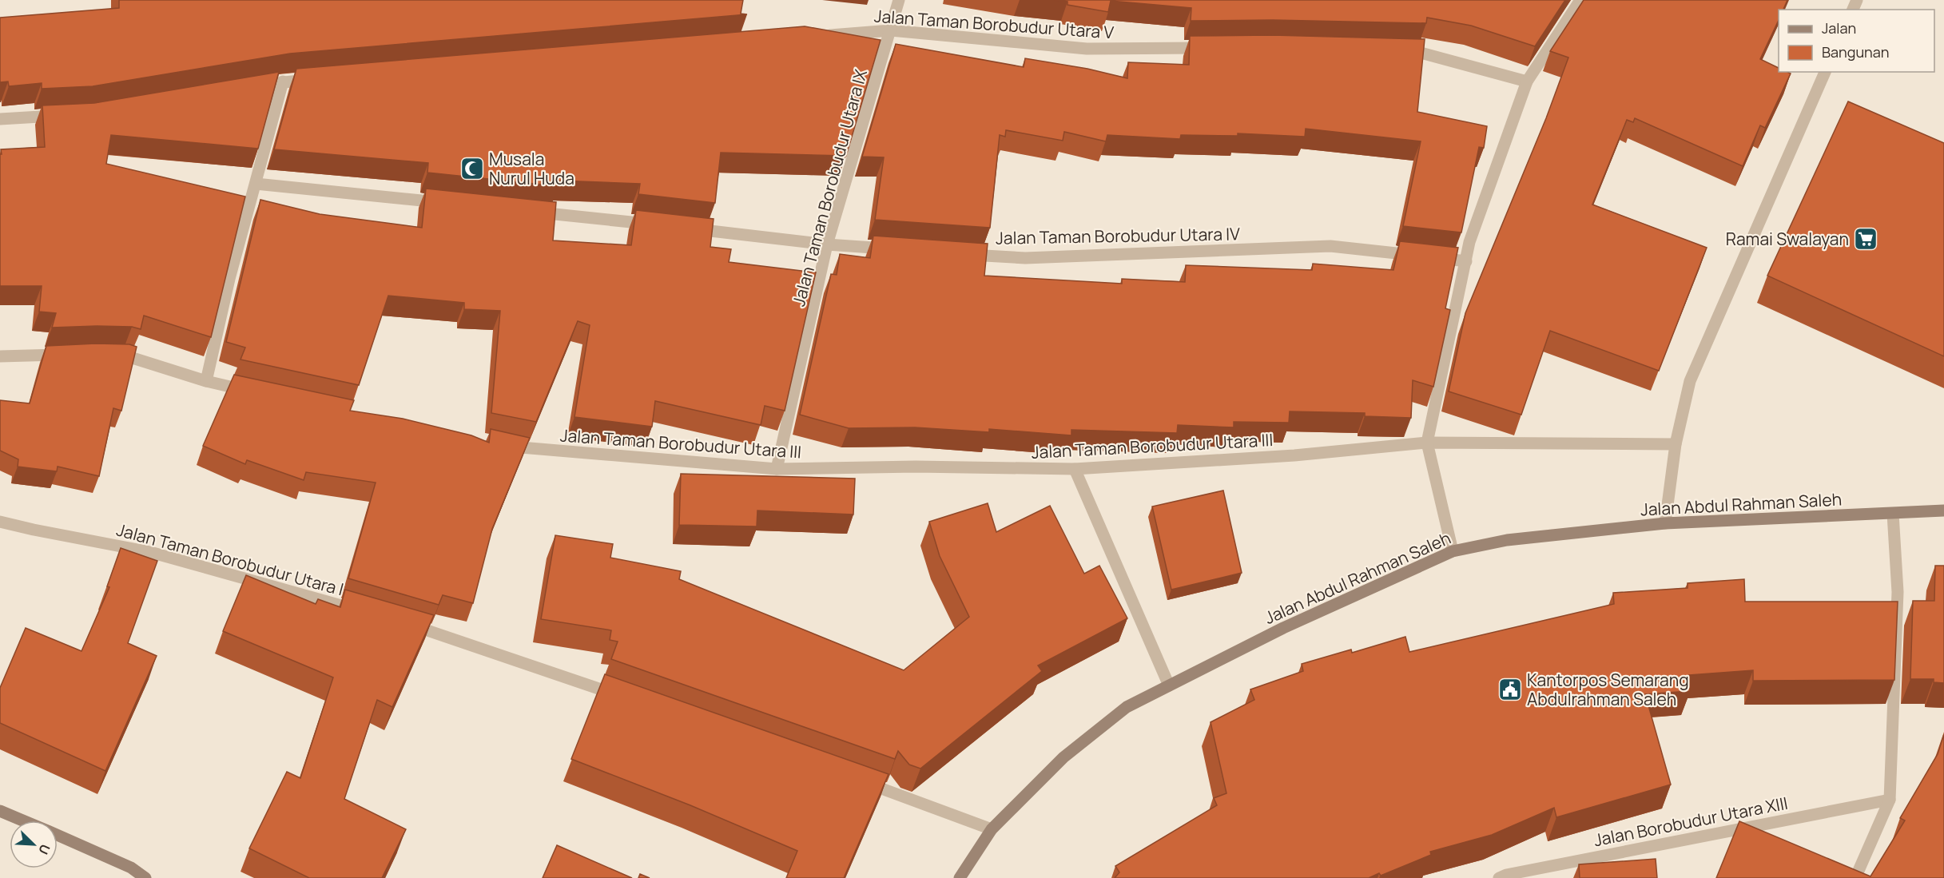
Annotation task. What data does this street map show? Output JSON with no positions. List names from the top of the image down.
{
  "streets": {
    "street": [
      "Jalan Taman Borobudur Utara V",
      "Jalan Taman Borobudur Utara IX",
      "Jalan Taman Borobudur Utara IV",
      "Jalan Taman Borobudur Utara III",
      "Jalan Abdul Rahman Saleh",
      "Jalan Taman Borobudur Utara I",
      "Jalan Borobudur Utara XIII"
    ]
  },
  "crossings": [
    ["Jalan Taman Borobudur Utara V", "Jalan Taman Borobudur Utara IX"],
    ["Jalan Taman Borobudur Utara IX", "Jalan Taman Borobudur Utara III"]
  ],
  "places": {
    "mosque": ["Musala Nurul Huda"],
    "supermarket": ["Ramai Swalayan"],
    "public building": ["Kantorpos Semarang Abdulrahman Saleh"]
  },
  "legend": ["Jalan", "Bangunan"],
  "north": "bottom right"
}
